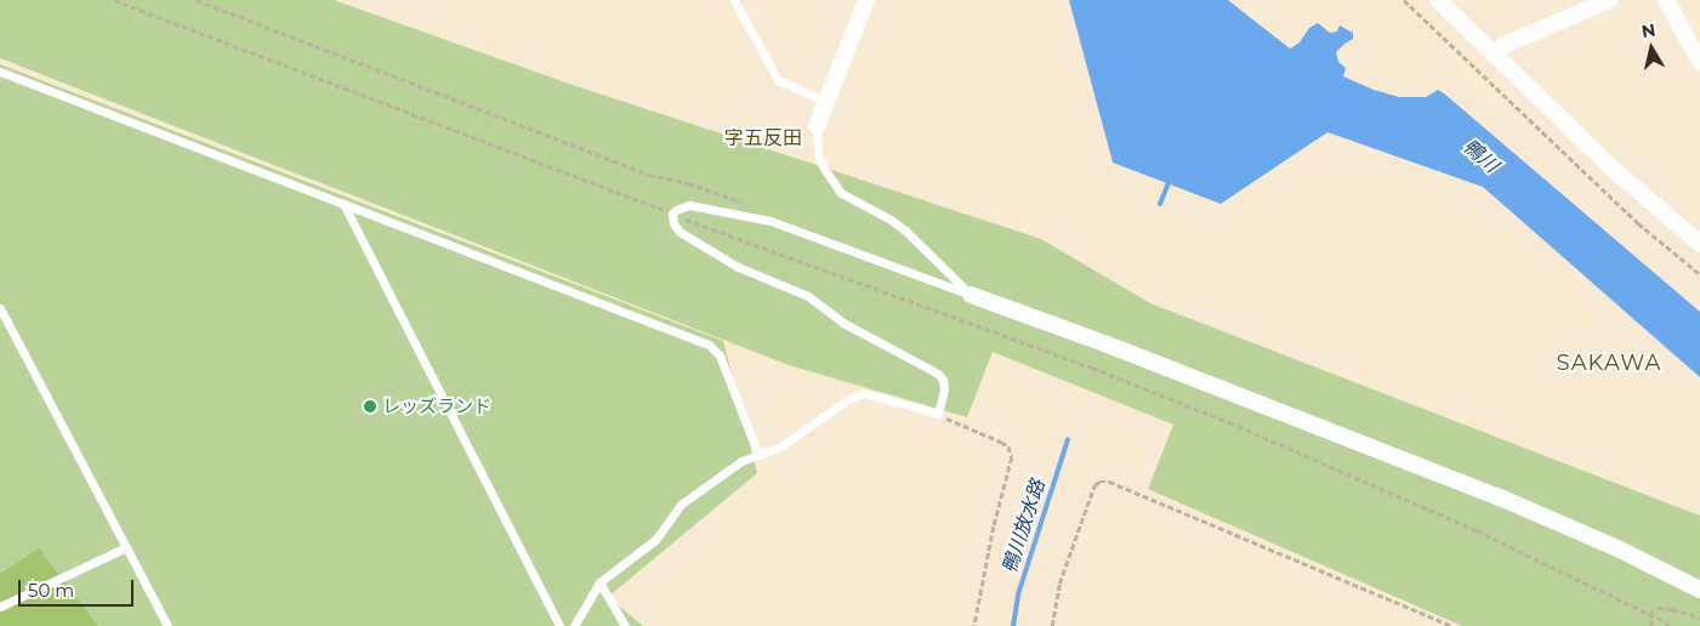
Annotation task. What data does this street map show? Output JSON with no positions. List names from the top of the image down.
{
  "districts": ["字五反田", "SAKAWA"],
  "water": ["鴨川", "鴨川放水路"],
  "places": ["レッズランド"],
  "scale_bar": "50 m",
  "north": "top"
}
